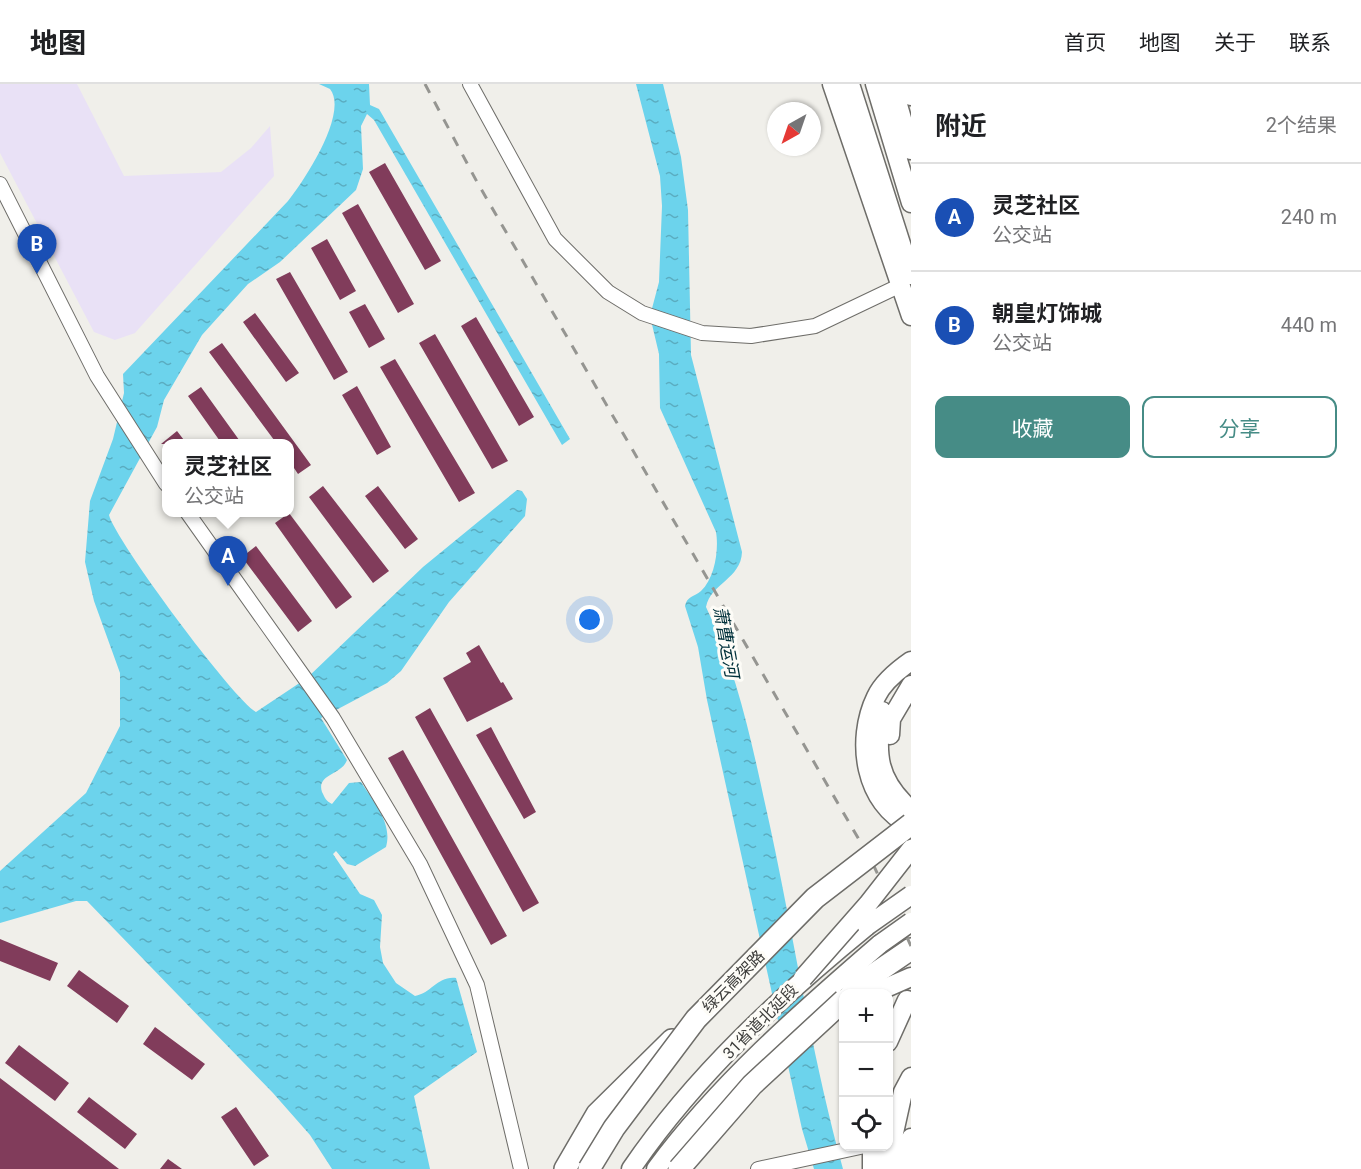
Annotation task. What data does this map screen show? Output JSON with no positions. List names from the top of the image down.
{
  "streets": {
    "highway": ["绿云高架路"],
    "main road": ["31省道北延段"]
  },
  "water": ["萧曹运河"],
  "north": "bottom left",
  "page": {
    "header": "地图",
    "nav": [
      "首页",
      "地图",
      "关于",
      "联系"
    ],
    "heading": ["附近", "2个结果"],
    "list": [
      {
        "mark": "A",
        "name": "灵芝社区",
        "note": "公交站",
        "value": "240 m"
      },
      {
        "mark": "B",
        "name": "朝皇灯饰城",
        "note": "公交站",
        "value": "440 m"
      }
    ],
    "pins": ["B", "A"],
    "buttons": ["收藏", "分享"],
    "popup": ["灵芝社区", "公交站"],
    "map_buttons": ["+", "−"]
  }
}
